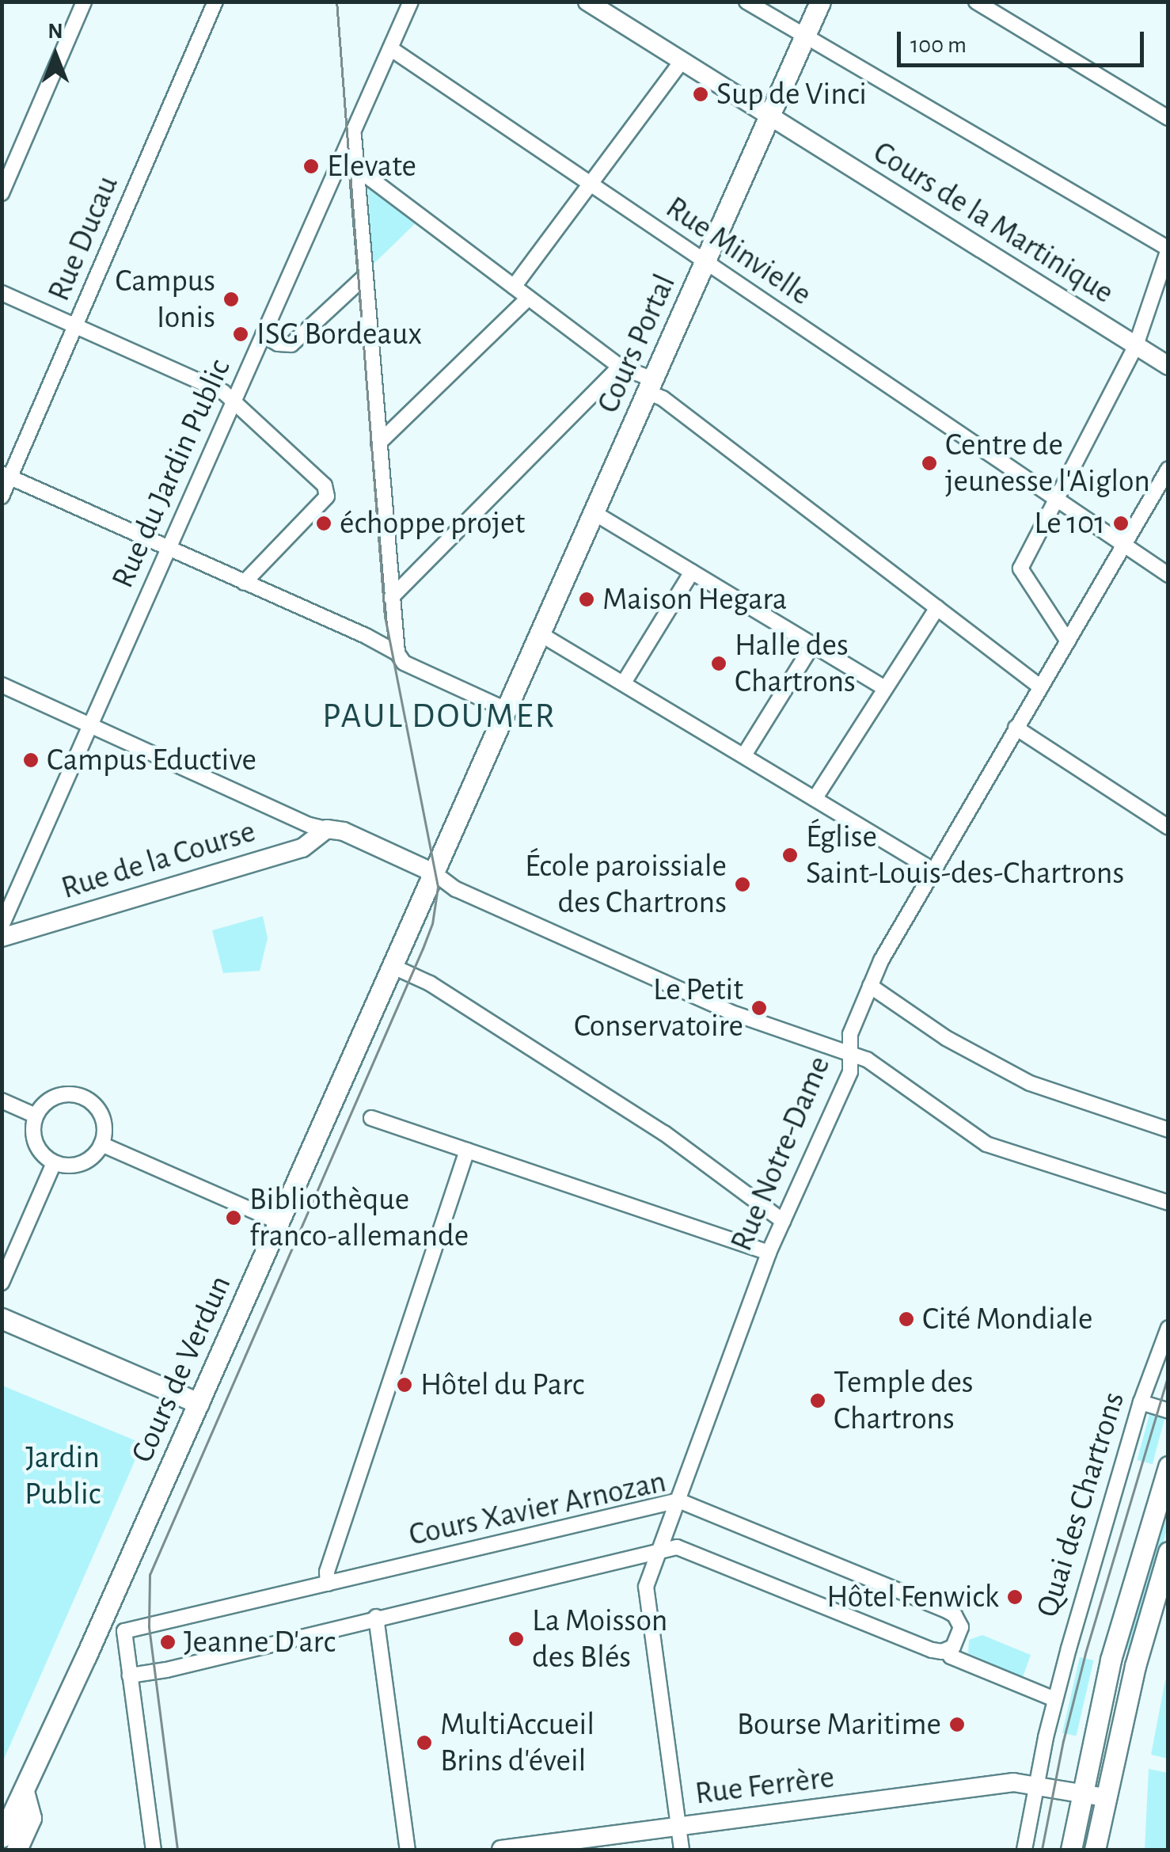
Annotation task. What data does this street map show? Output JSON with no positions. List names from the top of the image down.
{
  "streets": {
    "main road": ["Cours Portal", "Cours de Verdun"],
    "street": [
      "Cours de la Martinique",
      "Rue Ducau",
      "Rue Minvielle",
      "Rue du Jardin Public",
      "Rue de la Course",
      "Rue Notre-Dame",
      "Quai des Chartrons",
      "Cours Xavier Arnozan",
      "Rue Ferrère"
    ]
  },
  "crossings": [
    ["Cours de la Martinique", "Cours Portal"],
    ["Rue Minvielle", "Cours Portal"],
    ["Rue Minvielle", "Rue du Jardin Public"],
    ["Rue Minvielle", "Rue Notre-Dame"],
    ["Cours Portal", "Cours de Verdun"],
    ["Rue Notre-Dame", "Cours Xavier Arnozan"],
    ["Rue Notre-Dame", "Rue Ferrère"],
    ["Quai des Chartrons", "Cours Xavier Arnozan"],
    ["Quai des Chartrons", "Rue Ferrère"]
  ],
  "districts": ["PAUL DOUMER"],
  "parks": ["Jardin Public"],
  "places": [
    "Sup de Vinci",
    "Elevate",
    "Campus Ionis",
    "ISG Bordeaux",
    "Centre de jeunesse l'Aiglon",
    "échoppe projet",
    "Le 101",
    "Maison Hegara",
    "Halle des Chartrons",
    "Campus Eductive",
    "Église Saint-Louis-des-Chartrons",
    "École paroissiale des Chartrons",
    "Le Petit Conservatoire",
    "Bibliothèque franco-allemande",
    "Cité Mondiale",
    "Hôtel du Parc",
    "Temple des Chartrons",
    "Hôtel Fenwick",
    "La Moisson des Blés",
    "Jeanne D'arc",
    "Bourse Maritime",
    "MultiAccueil Brins d'éveil"
  ],
  "scale_bar": "100 m",
  "north": "top"
}
